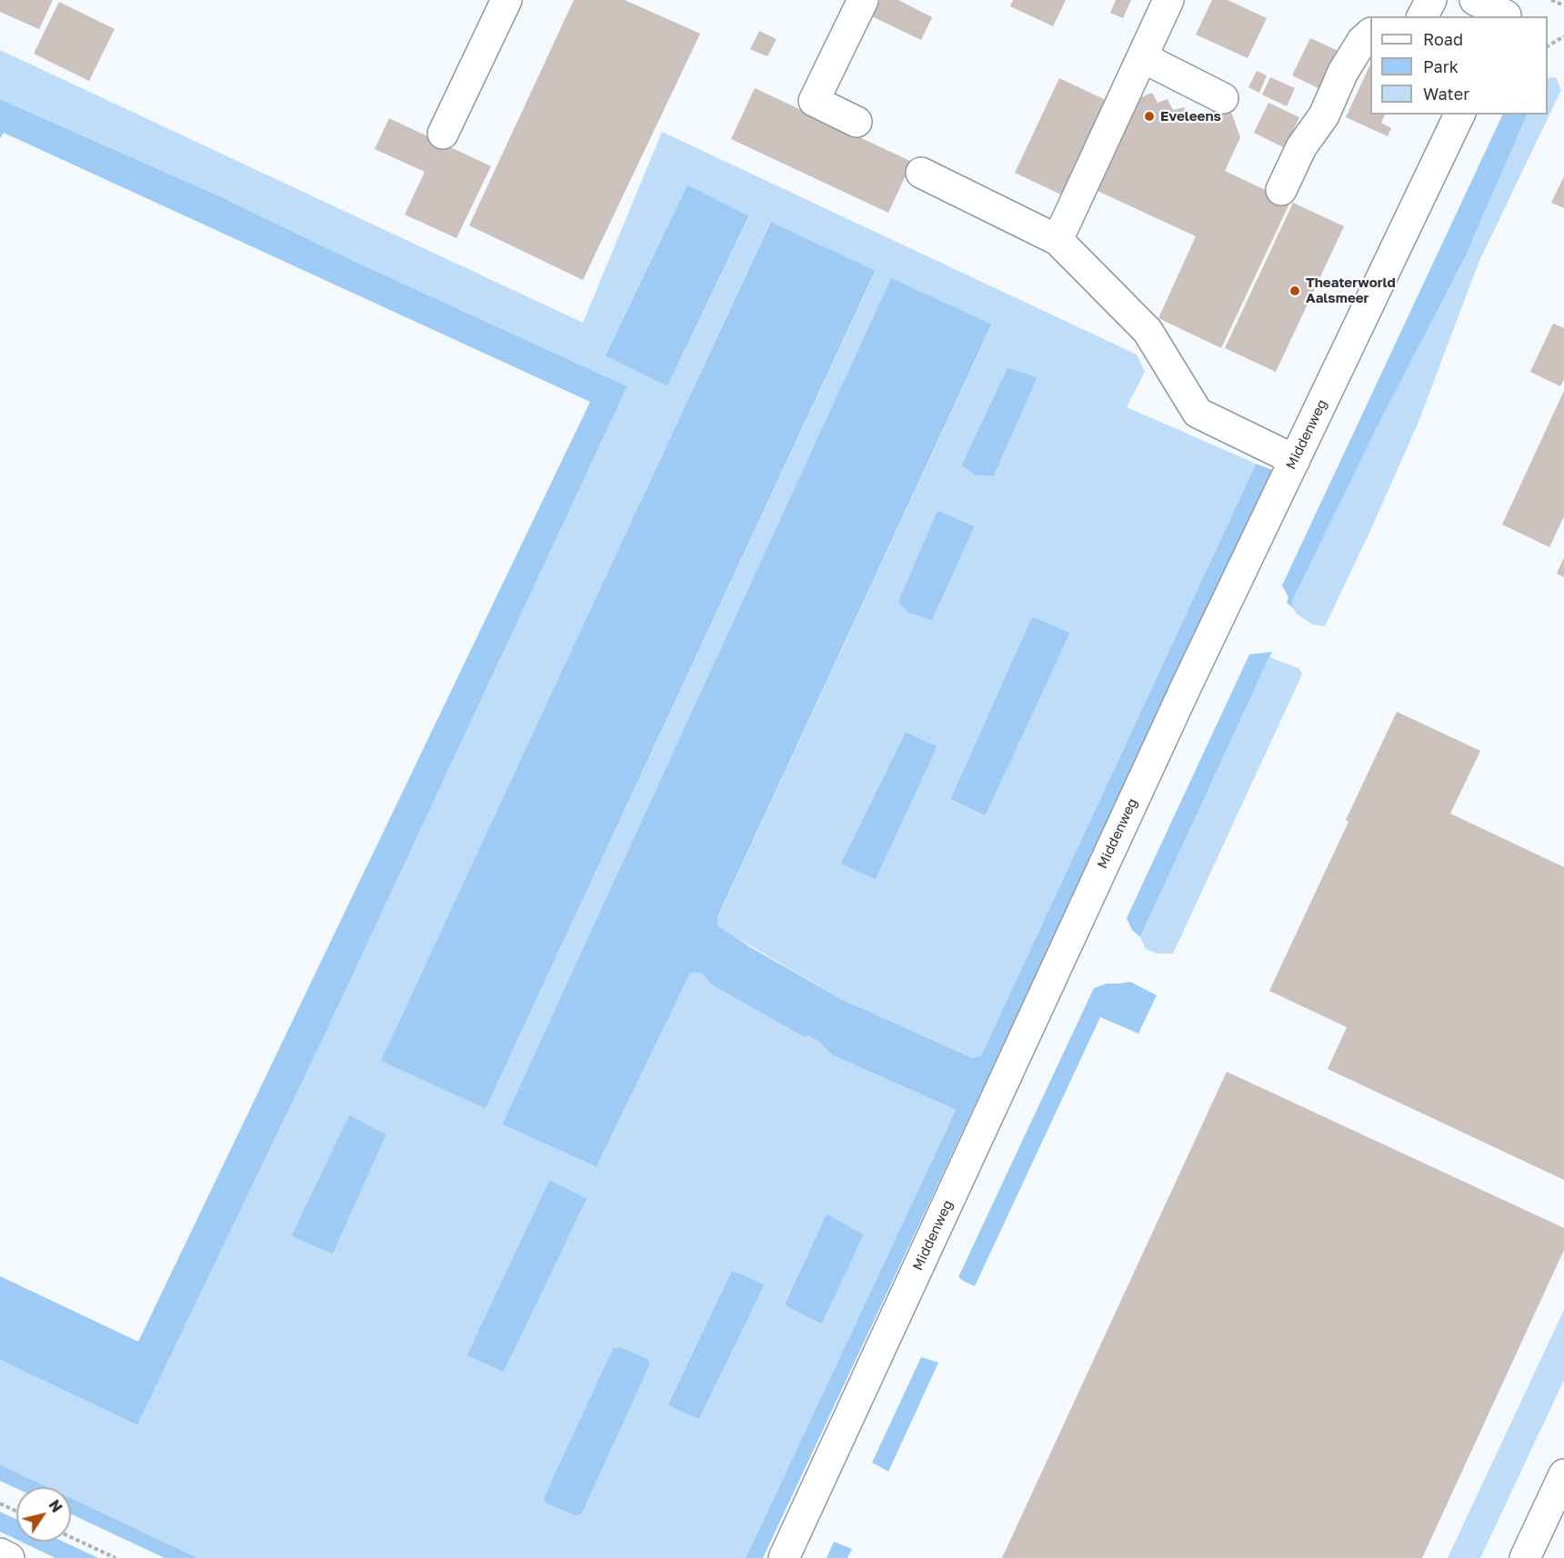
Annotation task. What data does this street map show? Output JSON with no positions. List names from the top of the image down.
{
  "streets": {
    "street": ["Middenweg"]
  },
  "places": ["Eveleens", "Theaterworld Aalsmeer"],
  "legend": ["Road", "Park", "Water"],
  "north": "top right"
}
